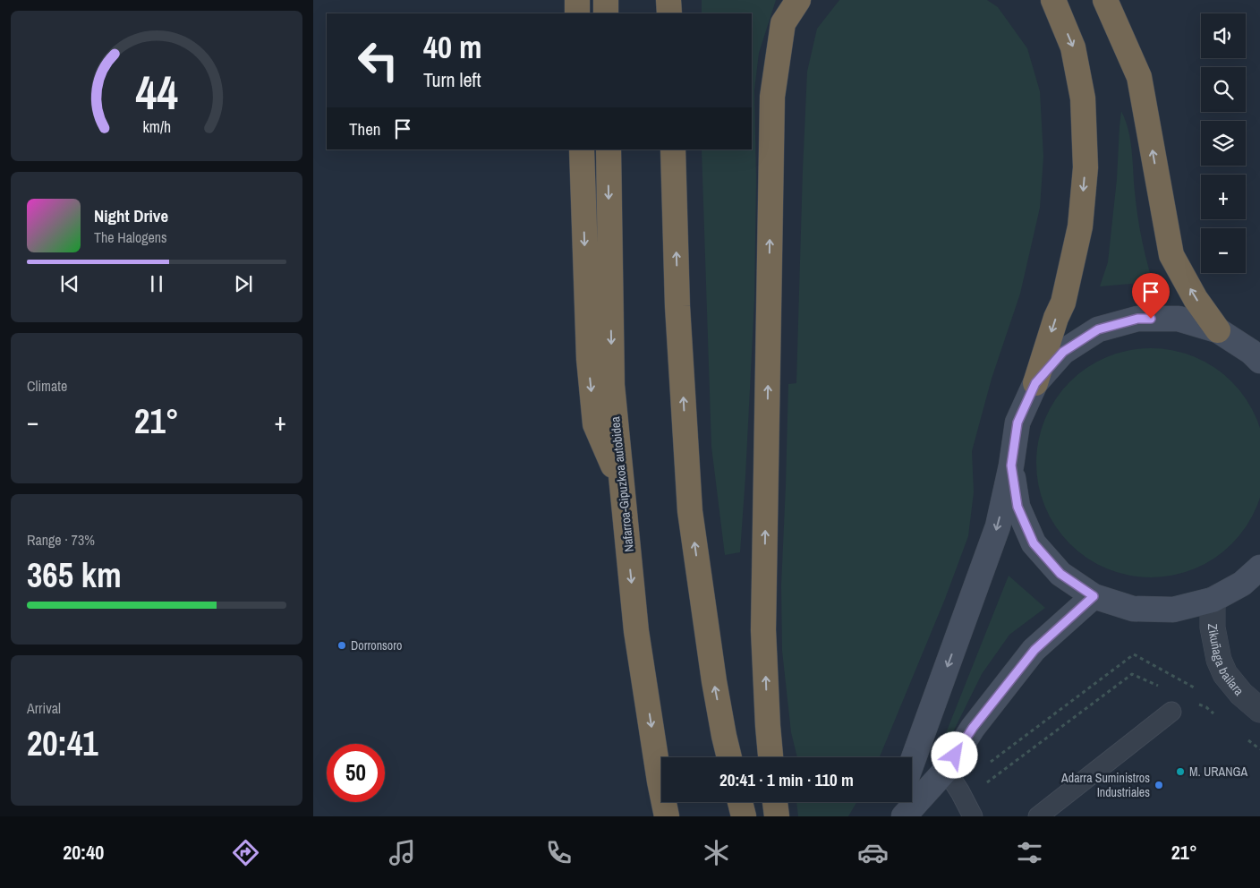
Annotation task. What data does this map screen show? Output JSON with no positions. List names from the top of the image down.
{
  "streets": {
    "highway": ["Nafarroa-Gipuzkoa autobidea"],
    "street": ["Zikuñaga bailara"]
  },
  "places": ["Dorronsoro", "M. URANGA", "Adarra Suministros Industriales"],
  "page": {
    "map_buttons": ["+", "−"],
    "turn": ["40 m", "Turn left"],
    "then": "Then",
    "song": ["Night Drive", "The Halogens"],
    "tile": [
      "Climate",
      ["Range · 73%", "365 km"],
      ["Arrival", "20:41"]
    ],
    "heat": ["−", "21°", "+"],
    "limit": "50",
    "trip": "20:41 · 1 min · 110 m",
    "tabs": ["20:40", "21°"],
    "gauge": ["44", "km/h"]
  }
}
